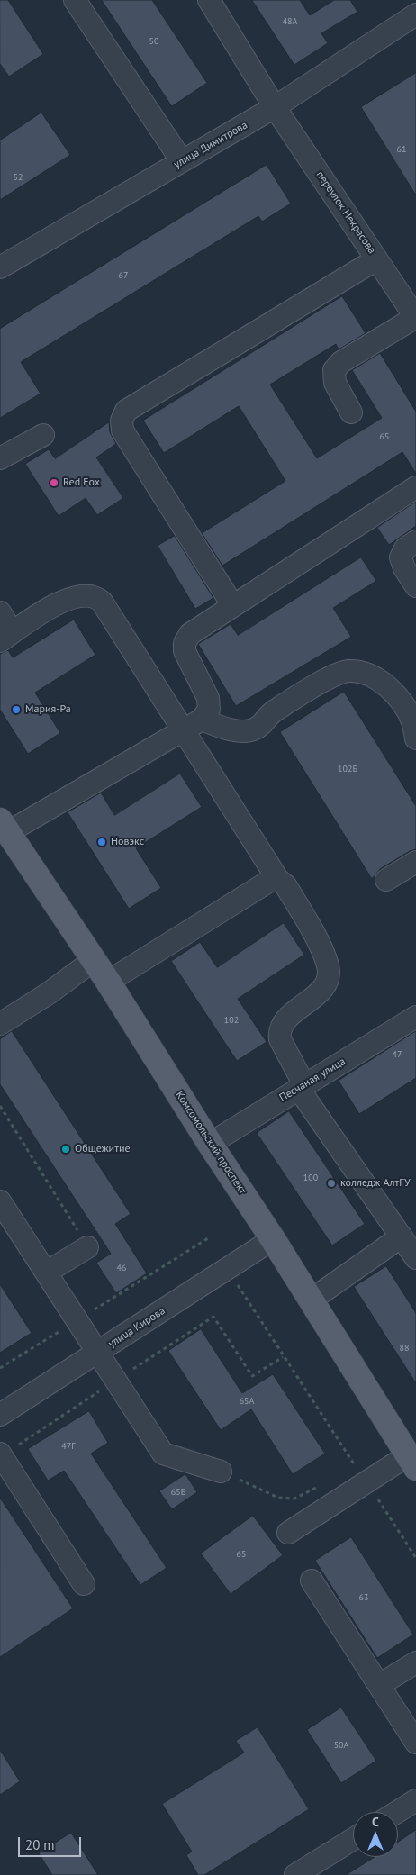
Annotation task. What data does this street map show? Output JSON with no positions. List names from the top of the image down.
{
  "streets": {
    "main road": ["Комсомольский проспект"],
    "street": [
      "улица Димитрова",
      "переулок Некрасова",
      "Песчаная улица",
      "улица Кирова"
    ]
  },
  "crossings": [
    ["улица Димитрова", "переулок Некрасова"],
    ["Песчаная улица", "Комсомольский проспект"],
    ["Комсомольский проспект", "улица Кирова"]
  ],
  "places": [
    "Red Fox",
    "Мария-Ра",
    "Новэкс",
    "Общежитие",
    "колледж АлтГУ"
  ],
  "house_numbers": [
    "48А",
    "50",
    "61",
    "52",
    "67",
    "65",
    "102Б",
    "102",
    "47",
    "100",
    "46",
    "88",
    "65А",
    "47Г",
    "65Б",
    "65",
    "63",
    "50А"
  ],
  "scale_bar": "20 m",
  "north": "top"
}
